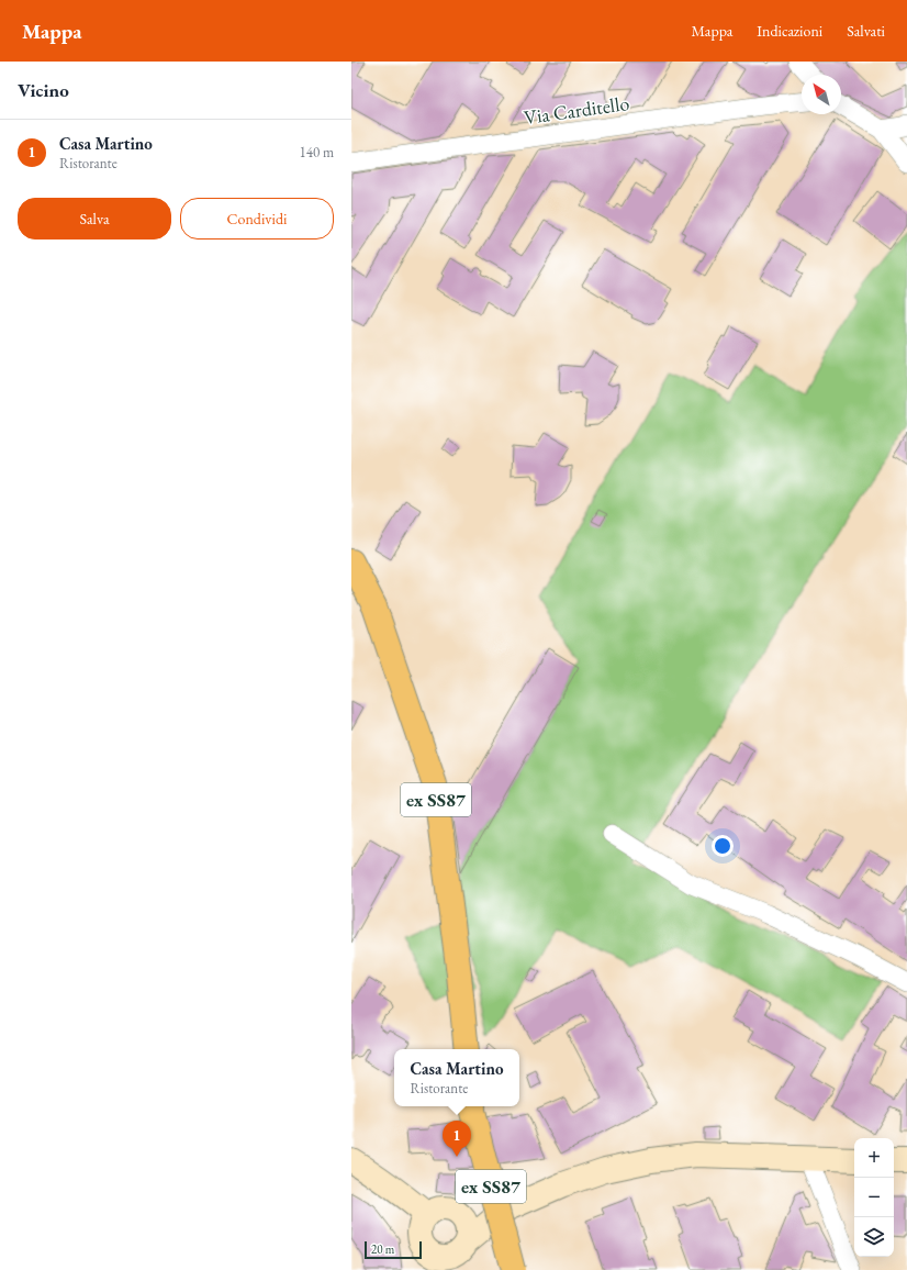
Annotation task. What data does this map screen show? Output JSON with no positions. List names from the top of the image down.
{
  "streets": {
    "highway": ["ex SS87"],
    "street": ["Via Carditello"]
  },
  "scale_bar": "20 m",
  "north": "top left",
  "page": {
    "header": "Mappa",
    "nav": ["Mappa", "Indicazioni", "Salvati"],
    "heading": "Vicino",
    "list": [
      {
        "mark": "1",
        "name": "Casa Martino",
        "note": "Ristorante",
        "value": "140 m"
      }
    ],
    "buttons": ["Salva", "Condividi"],
    "popup": ["Casa Martino", "Ristorante"],
    "pins": "1",
    "map_buttons": ["+", "−"],
    "scale": "20 m"
  }
}
